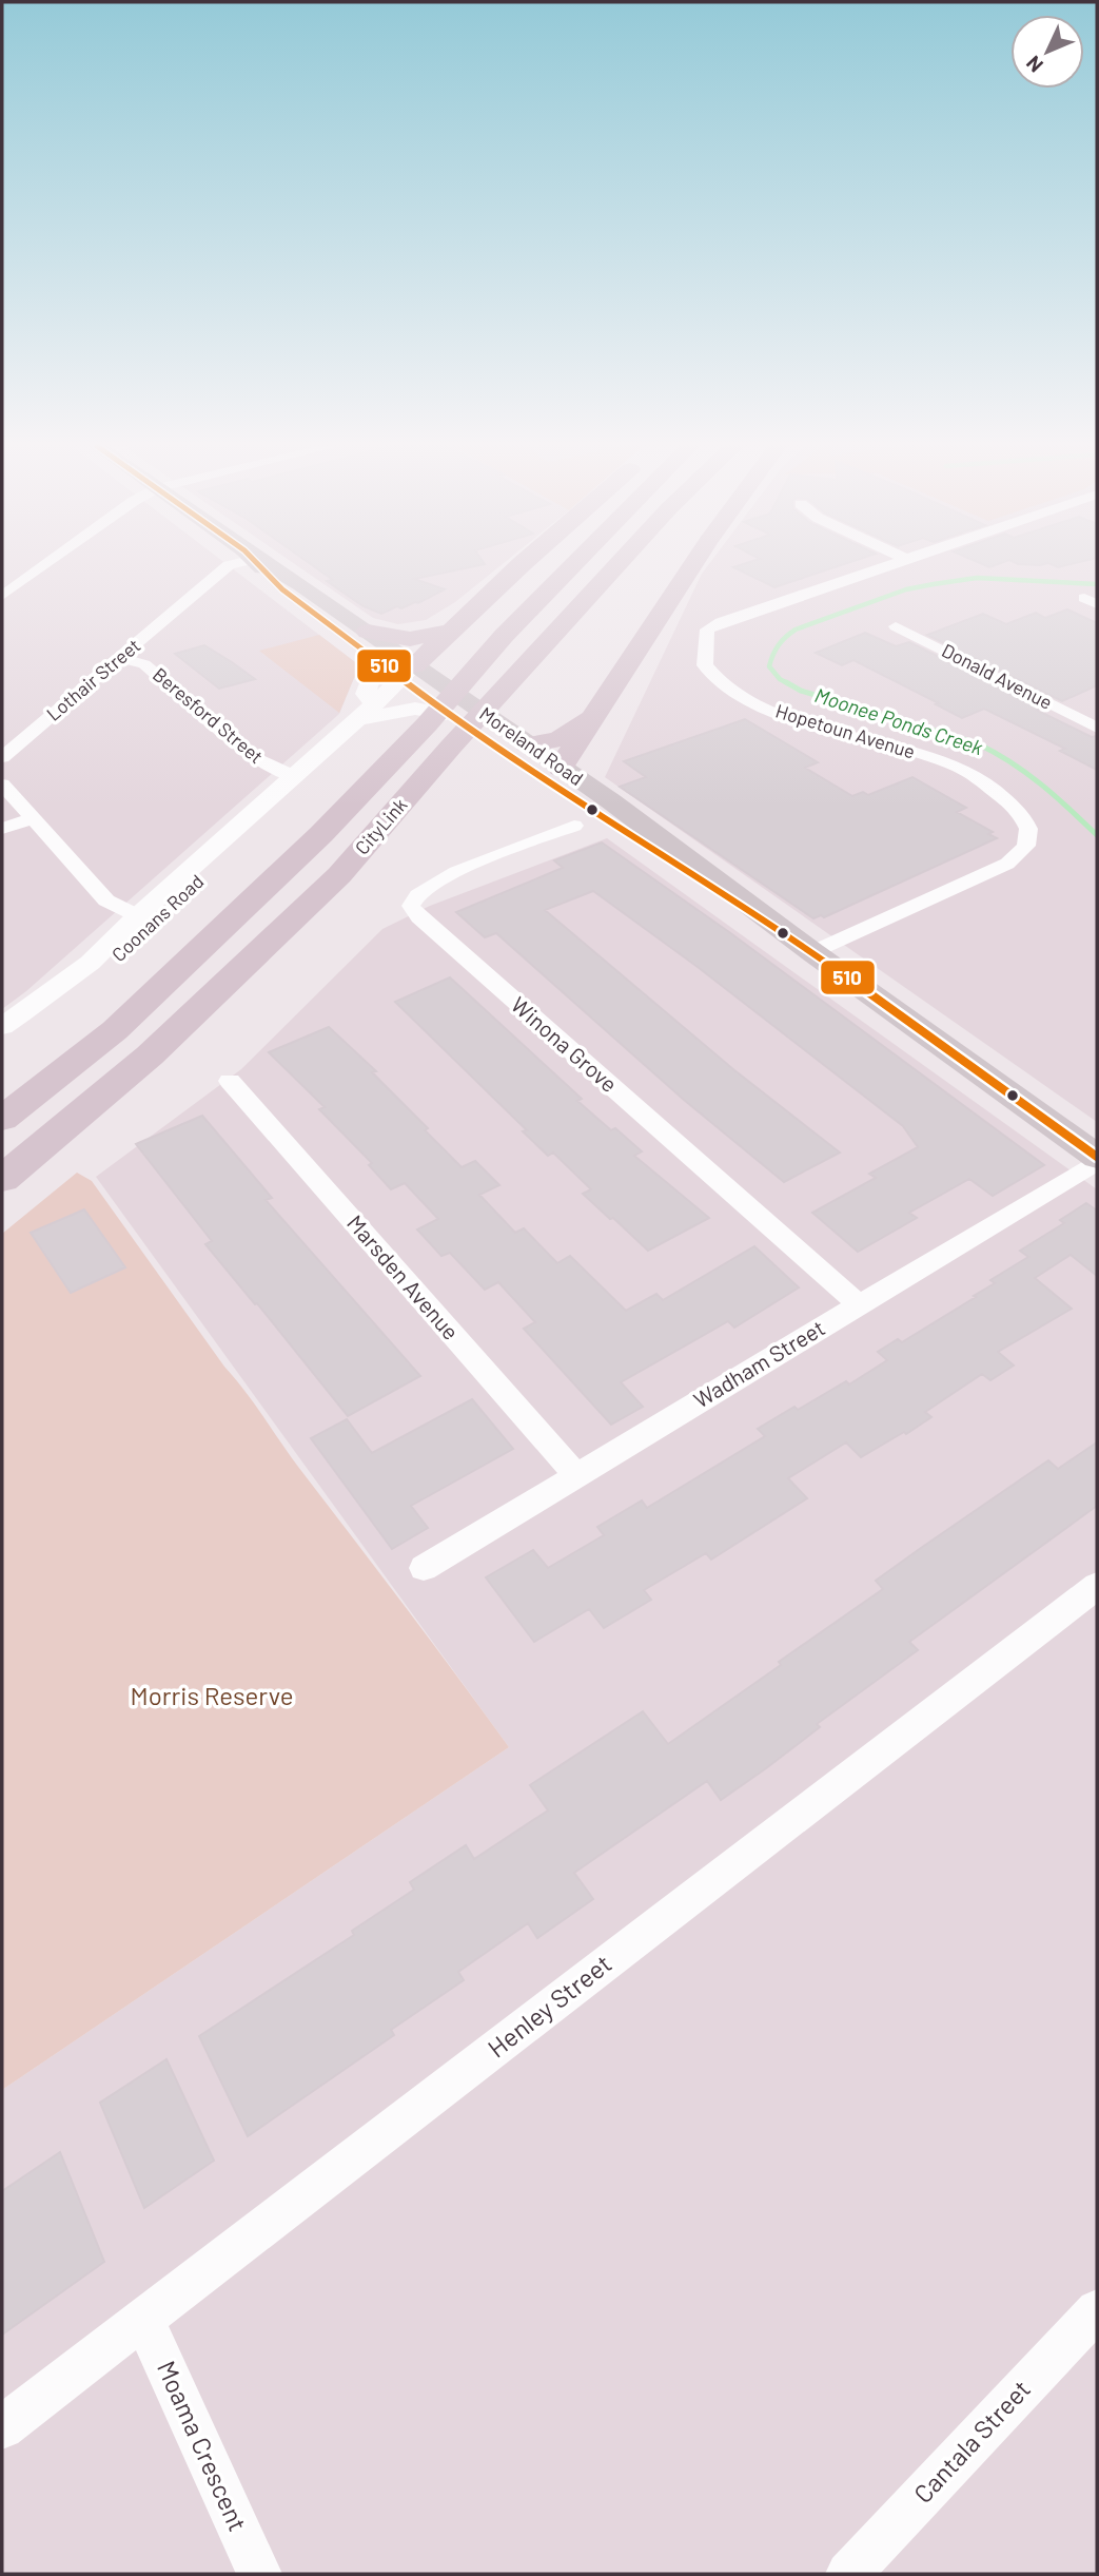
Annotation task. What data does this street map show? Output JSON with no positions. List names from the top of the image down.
{
  "streets": {
    "highway": ["CityLink"],
    "main road": ["Moreland Road"],
    "street": [
      "Donald Avenue",
      "Lothair Street",
      "Beresford Street",
      "Hopetoun Avenue",
      "Coonans Road",
      "Winona Grove",
      "Marsden Avenue",
      "Wadham Street",
      "Henley Street",
      "Cantala Street",
      "Moama Crescent"
    ]
  },
  "crossings": [
    ["Lothair Street", "Beresford Street"],
    ["Beresford Street", "Coonans Road"],
    ["Hopetoun Avenue", "Moreland Road"],
    ["Moreland Road", "Coonans Road"],
    ["Winona Grove", "Wadham Street"],
    ["Marsden Avenue", "Wadham Street"],
    ["Henley Street", "Moama Crescent"]
  ],
  "water": ["Moonee Ponds Creek"],
  "parks": ["Morris Reserve"],
  "lines": ["transit line 510"],
  "north": "bottom left"
}
